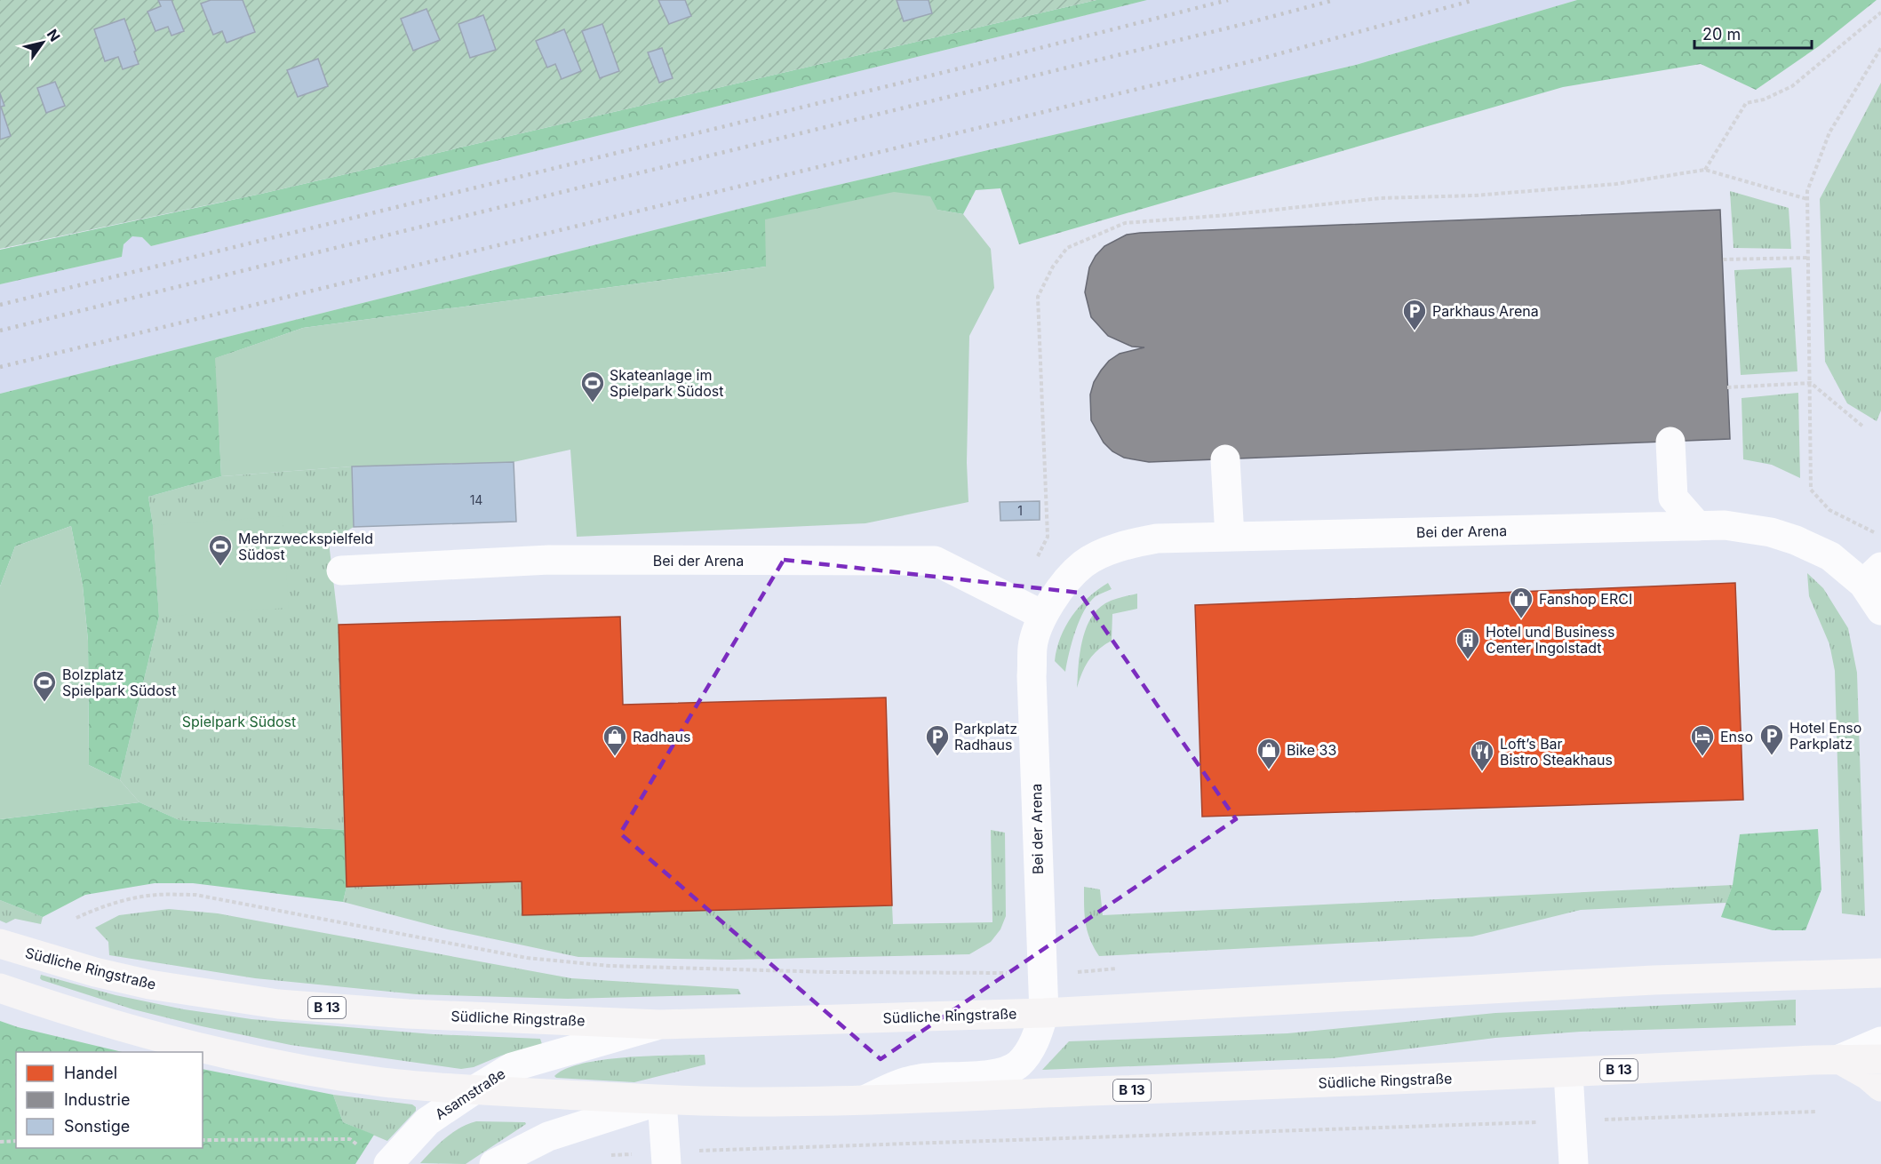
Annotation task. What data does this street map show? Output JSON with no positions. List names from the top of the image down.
{
  "streets": {
    "main road": ["Südliche Ringstraße", "B 13"],
    "street": ["Bei der Arena", "Asamstraße"]
  },
  "crossings": [
    ["Bei der Arena", "Südliche Ringstraße"],
    ["Südliche Ringstraße", "Asamstraße"]
  ],
  "parks": ["Spielpark Südost"],
  "places": {
    "parking": ["Parkhaus Arena", "Hotel Enso Parkplatz", "Parkplatz Radhaus"],
    "sports": ["Skateanlage im Spielpark Südost", "Mehrzweckspielfeld Südost", "Bolzplatz Spielpark Südost"],
    "shop": ["Fanshop ERCI", "Radhaus", "Bike 33"],
    "building": ["Hotel und Business Center Ingolstadt"],
    "hotel": ["Enso"],
    "restaurant": ["Loft’s Bar Bistro Steakhaus"]
  },
  "house_numbers": ["14", "1"],
  "legend": ["Handel", "Industrie", "Sonstige"],
  "scale_bar": "20 m",
  "north": "top right"
}
